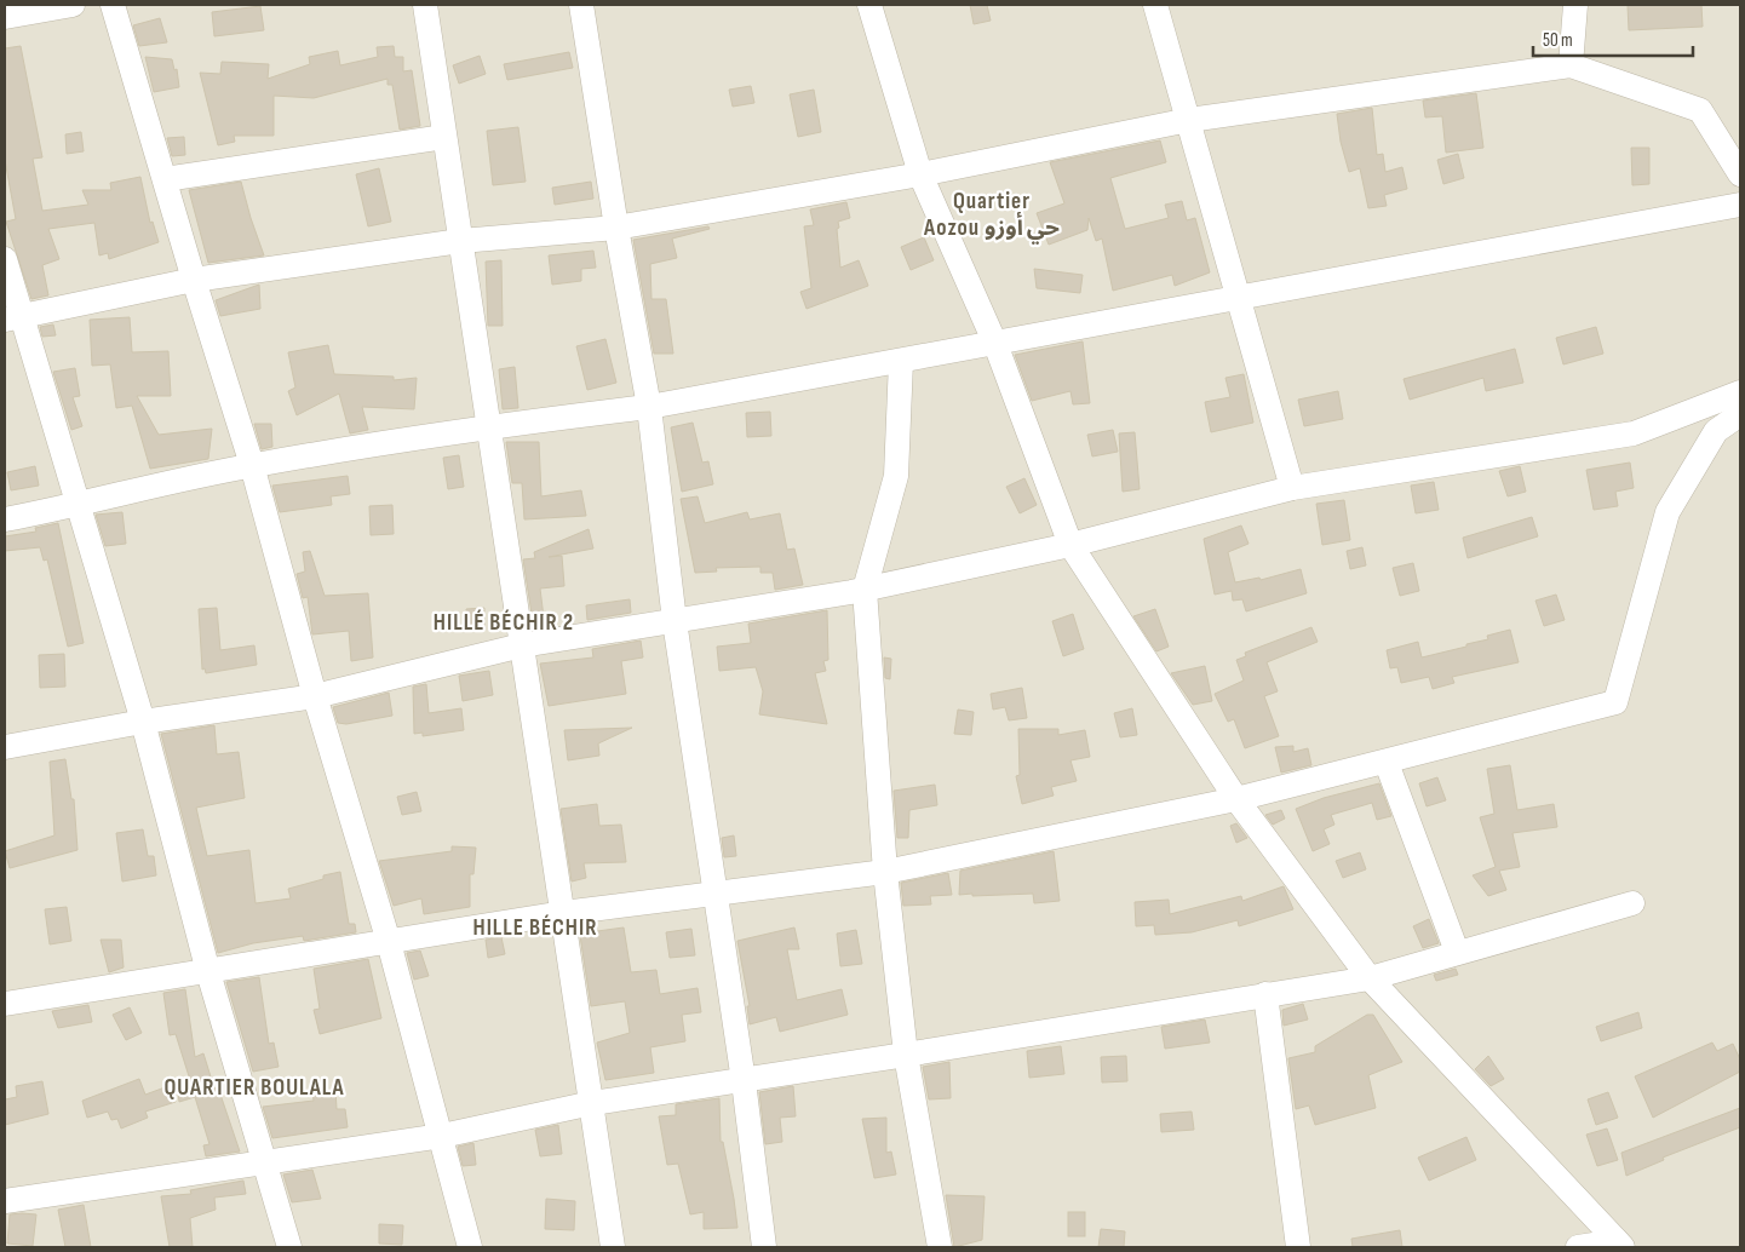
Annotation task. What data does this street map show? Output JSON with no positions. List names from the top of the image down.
{
  "districts": [
    "Quartier Aozou حي أوزو",
    "HILLÉ BÉCHIR 2",
    "HILLE BÉCHIR",
    "QUARTIER BOULALA"
  ],
  "scale_bar": "50 m"
}
